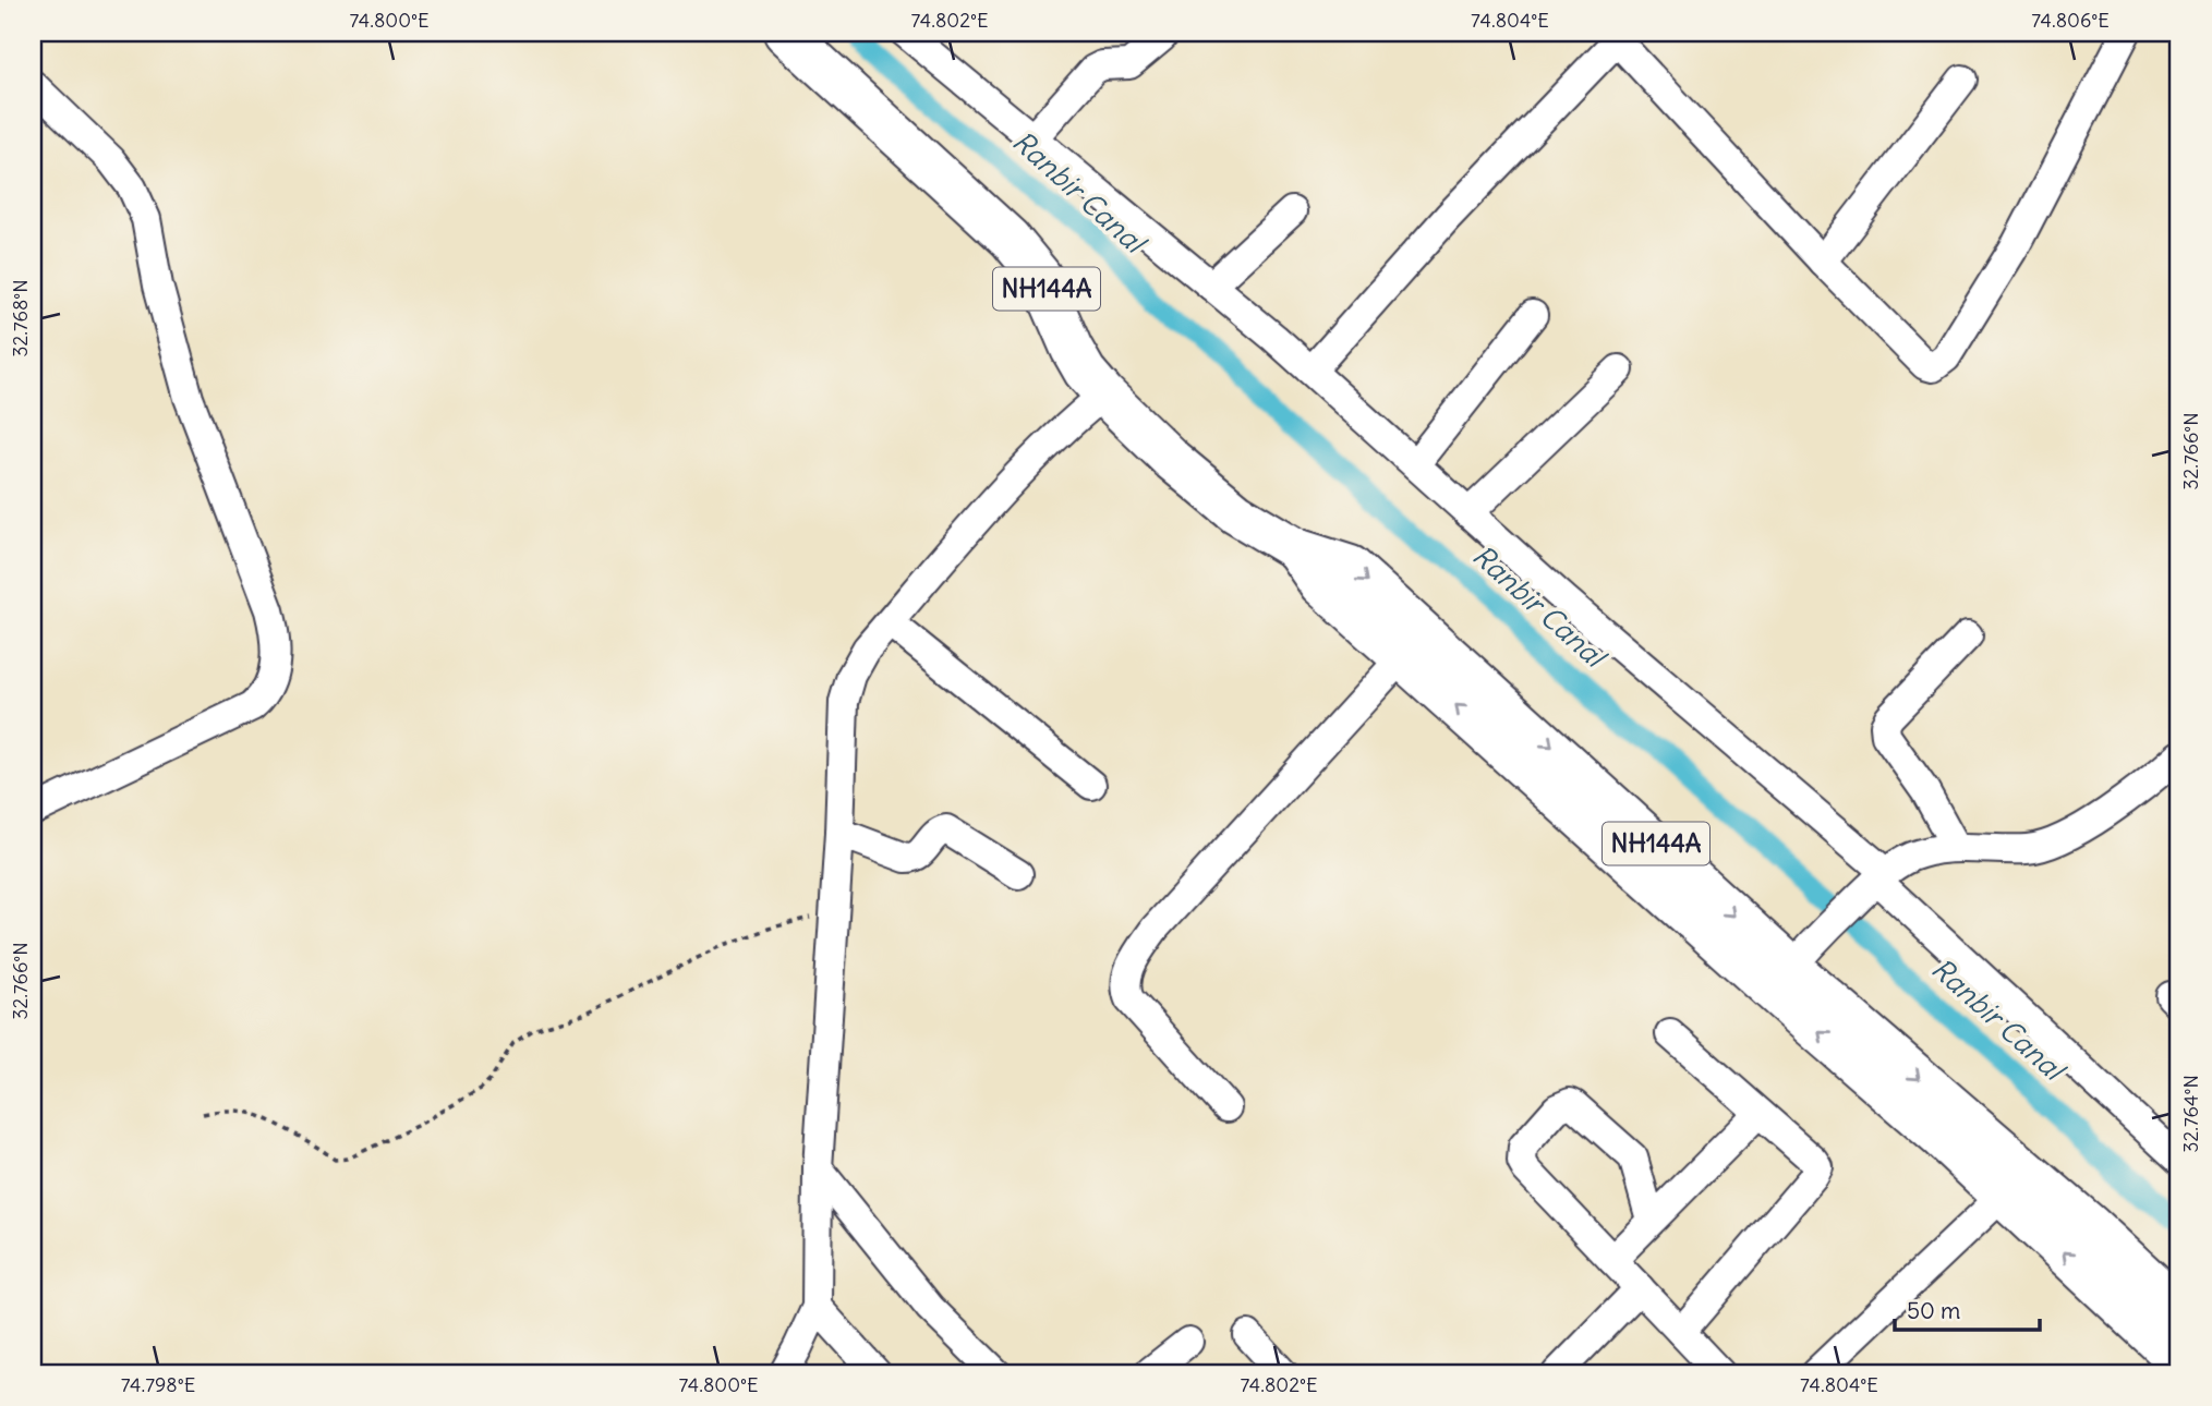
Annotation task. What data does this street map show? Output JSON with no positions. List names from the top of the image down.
{
  "streets": {
    "highway": ["NH144A"]
  },
  "water": ["Ranbir Canal"],
  "scale_bar": "50 m",
  "coordinates": [
    "74.800°E",
    "74.802°E",
    "74.804°E",
    "74.806°E",
    "32.768°N",
    "32.766°N",
    "32.764°N",
    "74.798°E"
  ]
}
